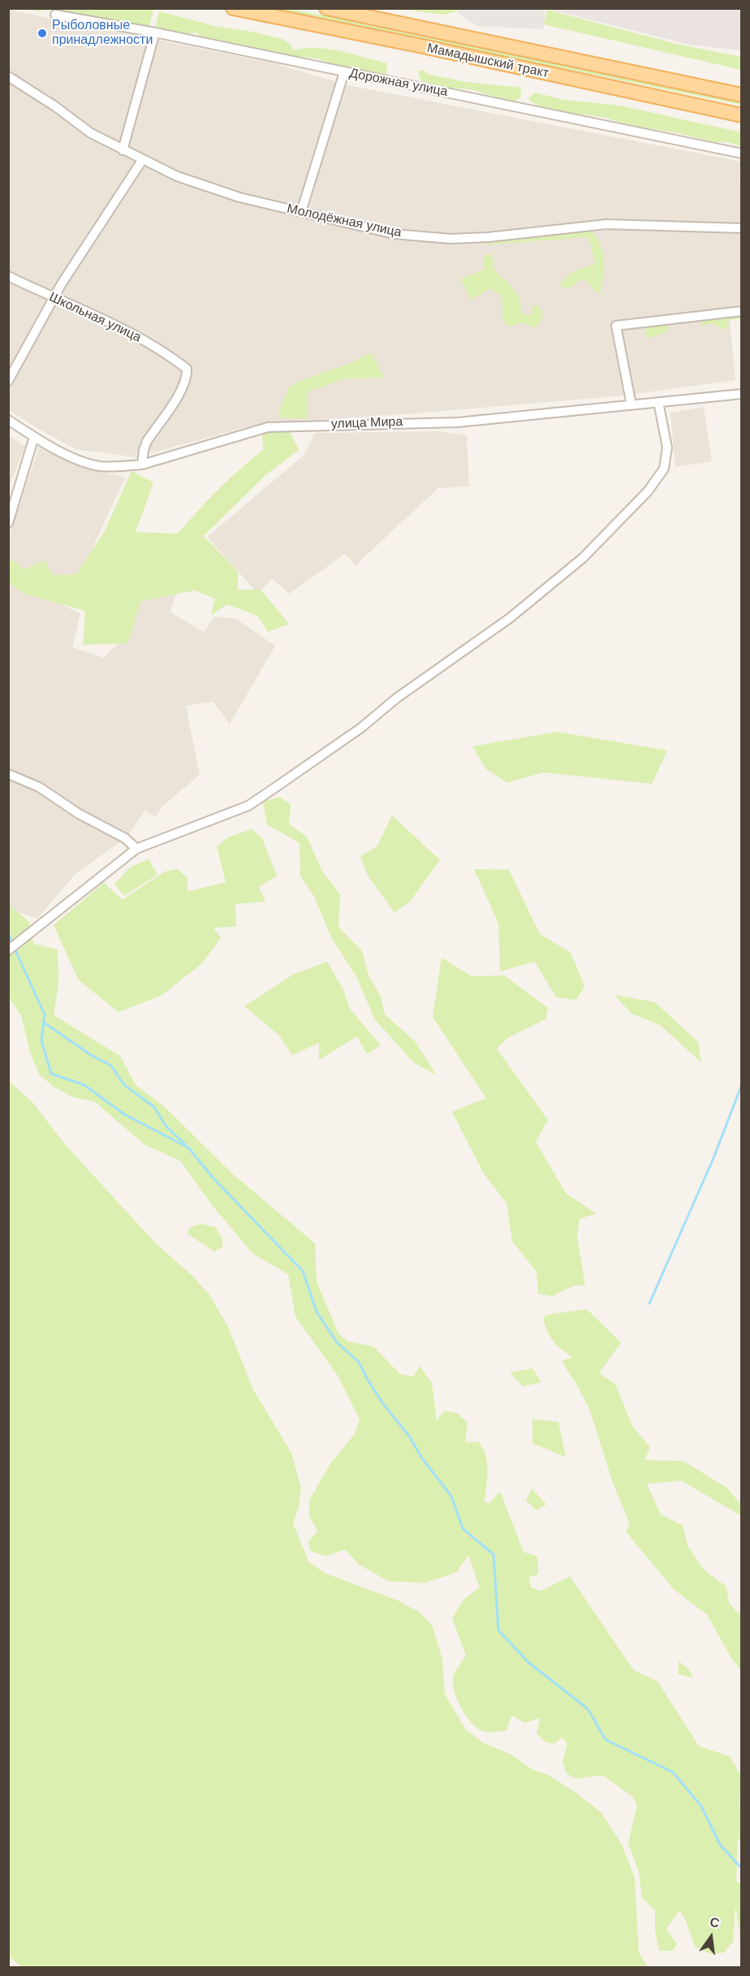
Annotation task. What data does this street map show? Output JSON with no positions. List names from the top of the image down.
{
  "streets": {
    "main road": ["Мамадышский тракт"],
    "street": [
      "Дорожная улица",
      "Молодёжная улица",
      "Школьная улица",
      "улица Мира"
    ]
  },
  "crossings": [
    ["Школьная улица", "улица Мира"]
  ],
  "places": ["Рыболовные принадлежности"],
  "north": "top"
}
